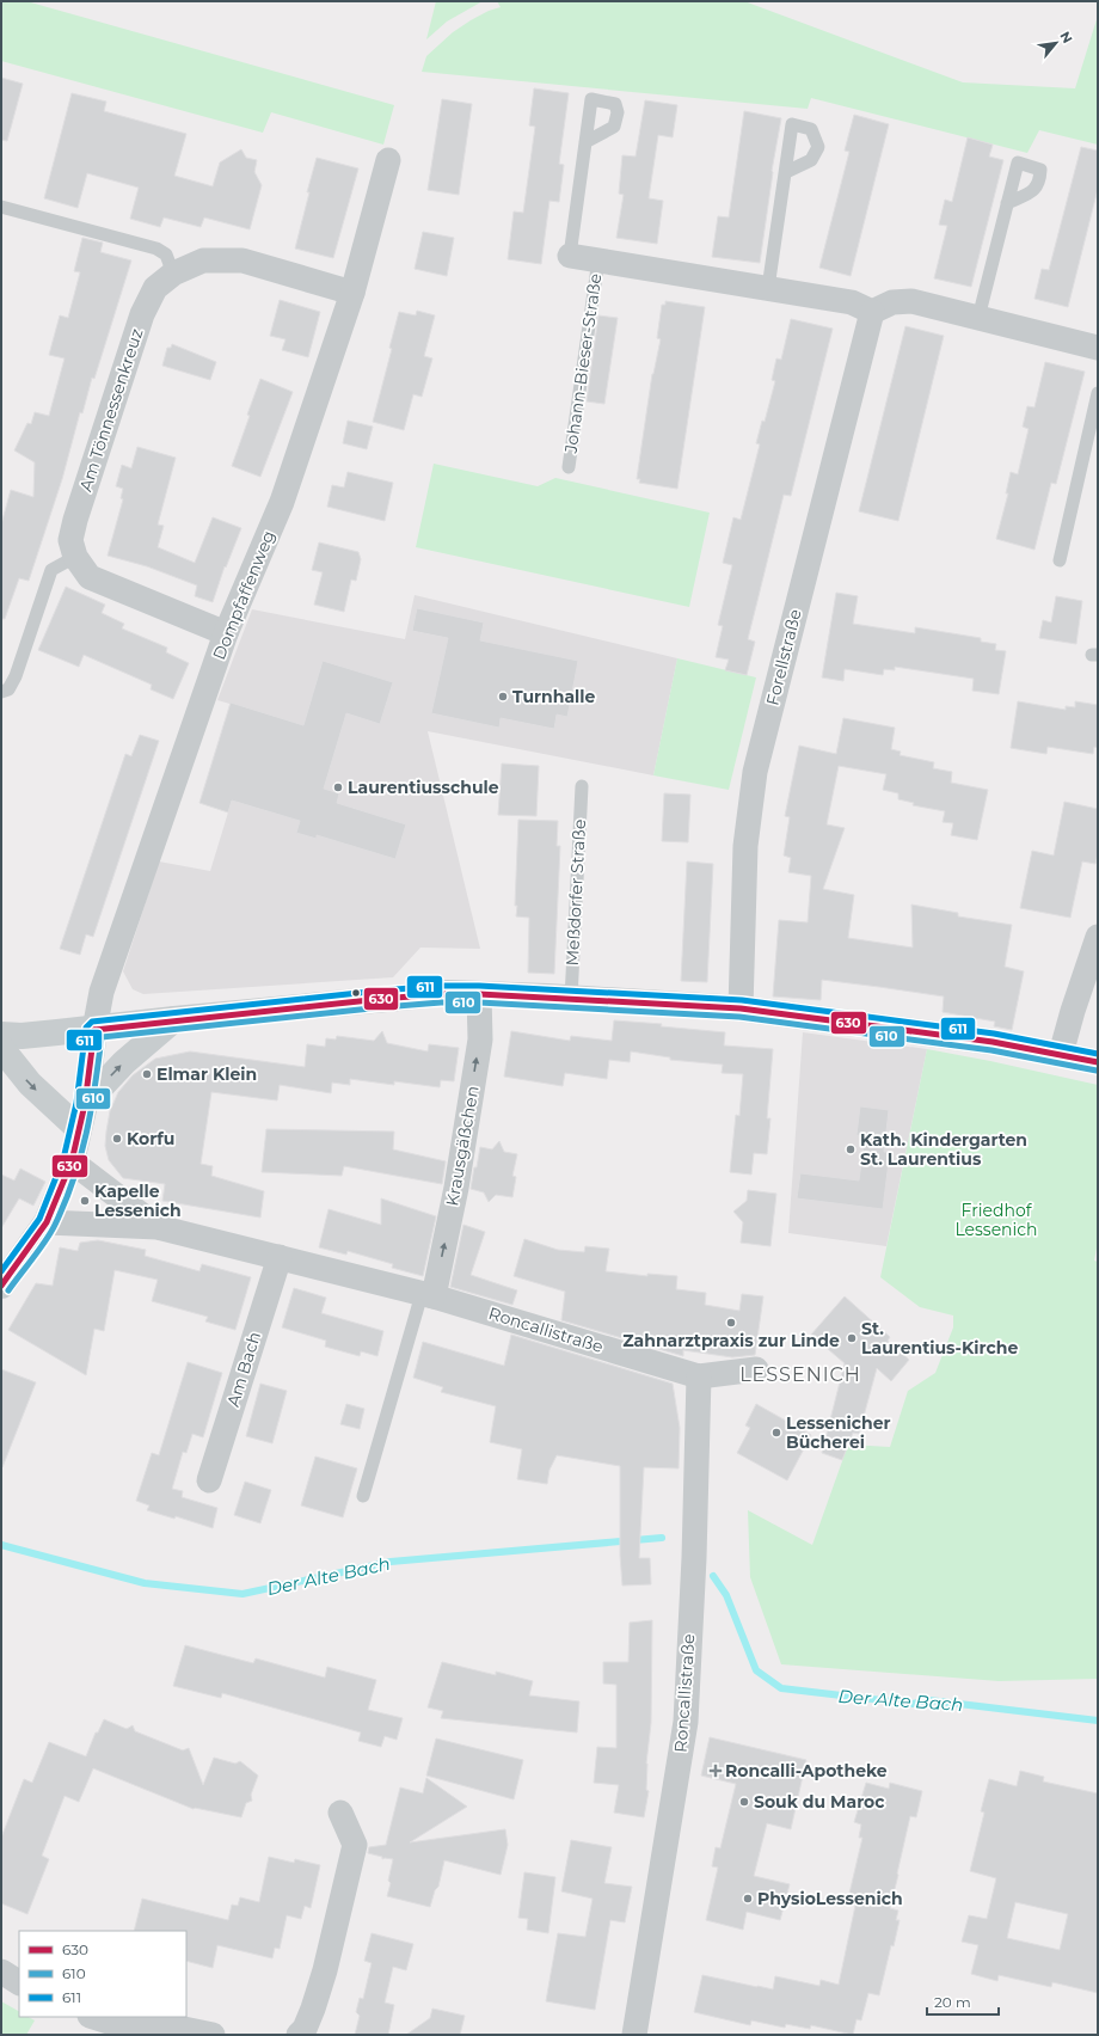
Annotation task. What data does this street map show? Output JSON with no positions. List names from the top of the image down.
{
  "streets": {
    "street": [
      "Johann-Bieser-Straße",
      "Am Tönnessenkreuz",
      "Dompfaffenweg",
      "Forellstraße",
      "Krausgäßchen",
      "Roncallistraße",
      "Am Bach"
    ],
    "lane": ["Meßdorfer Straße"]
  },
  "crossings": [
    ["Johann-Bieser-Straße", "Forellstraße"],
    ["Am Tönnessenkreuz", "Dompfaffenweg"],
    ["Krausgäßchen", "Roncallistraße"],
    ["Roncallistraße", "Am Bach"]
  ],
  "one_way": ["Krausgäßchen"],
  "districts": ["LESSENICH"],
  "water": ["Der Alte Bach"],
  "parks": ["Friedhof Lessenich"],
  "places": {
    "other": [
      "Turnhalle",
      "Laurentiusschule",
      "Elmar Klein",
      "Korfu",
      "Kath. Kindergarten St. Laurentius",
      "Kapelle Lessenich",
      "Zahnarztpraxis zur Linde",
      "St. Laurentius-Kirche",
      "Lessenicher Bücherei",
      "Souk du Maroc",
      "PhysioLessenich"
    ],
    "health": ["Roncalli-Apotheke"]
  },
  "lines": ["transit line 611", "transit line 630", "transit line 610"],
  "legend": ["630", "610", "611"],
  "scale_bar": "20 m",
  "north": "top right"
}
